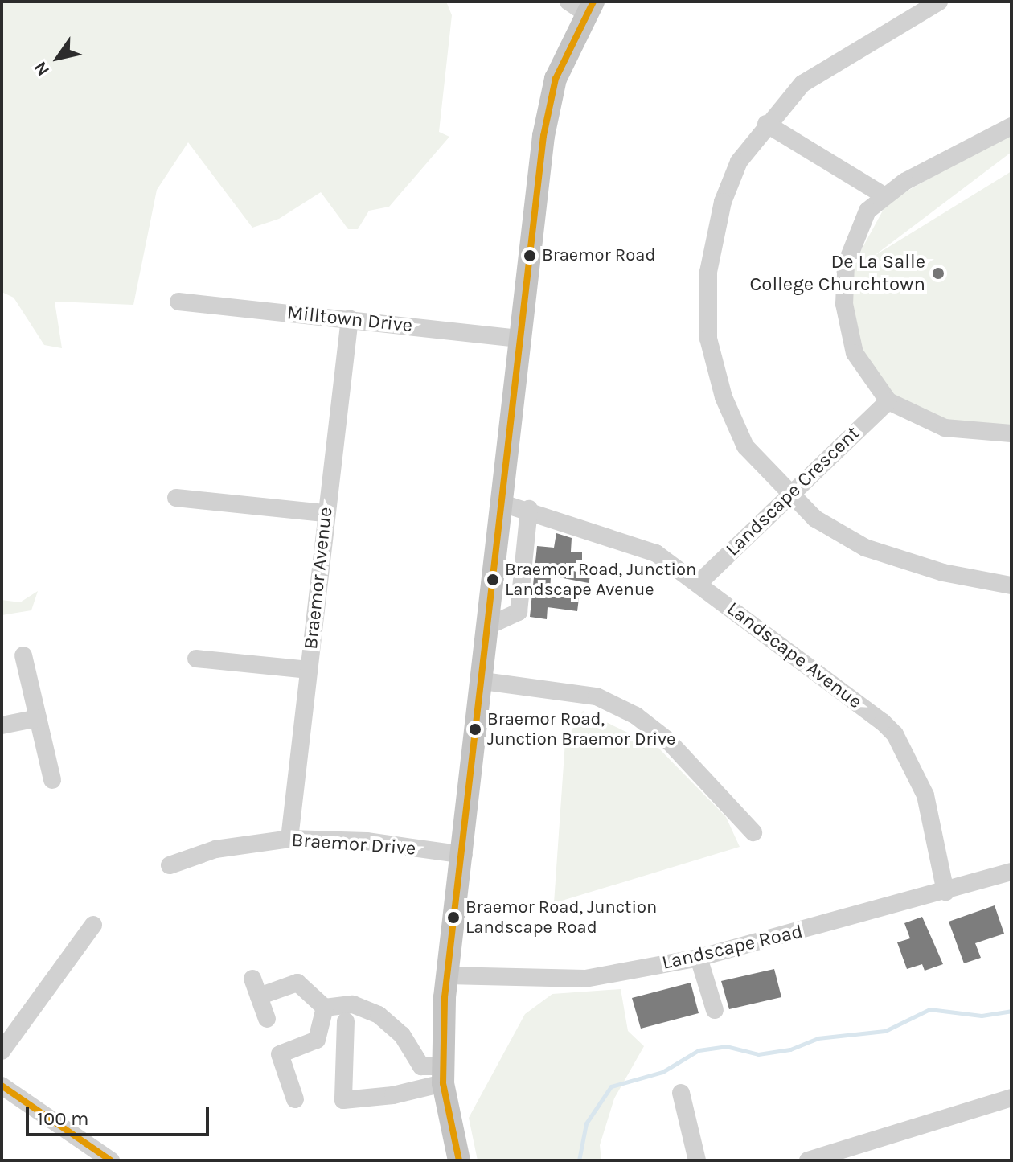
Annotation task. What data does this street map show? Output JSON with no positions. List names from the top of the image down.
{
  "streets": {
    "street": [
      "Milltown Drive",
      "Landscape Crescent",
      "Braemor Avenue",
      "Landscape Avenue",
      "Braemor Drive",
      "Landscape Road"
    ]
  },
  "crossings": [
    ["Milltown Drive", "Braemor Avenue"],
    ["Landscape Crescent", "Landscape Avenue"],
    ["Braemor Avenue", "Braemor Drive"],
    ["Landscape Avenue", "Landscape Road"]
  ],
  "places": [
    "Braemor Road",
    "De La Salle College Churchtown",
    "Braemor Road, Junction Landscape Avenue",
    "Braemor Road, Junction Braemor Drive",
    "Braemor Road, Junction Landscape Road"
  ],
  "scale_bar": "100 m",
  "north": "bottom left"
}
